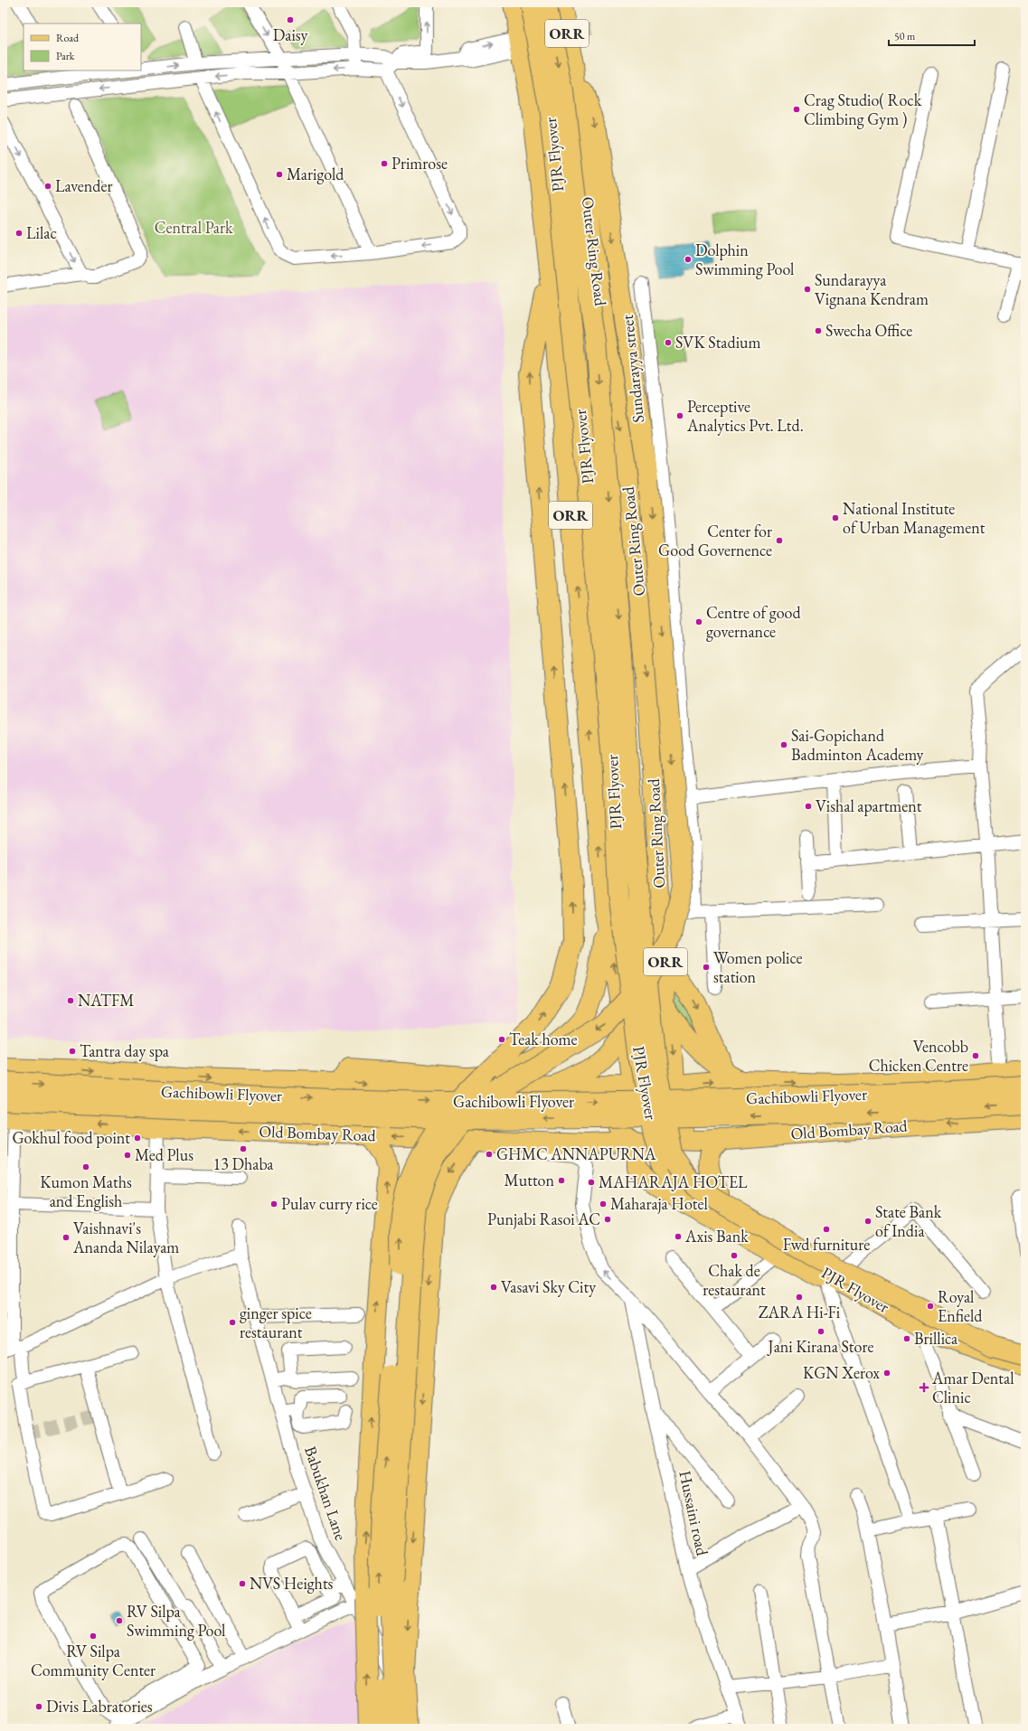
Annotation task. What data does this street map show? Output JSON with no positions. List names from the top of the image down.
{
  "streets": {
    "main road": [
      "ORR",
      "PJR Flyover",
      "Outer Ring Road",
      "Gachibowli Flyover",
      "Old Bombay Road"
    ],
    "street": ["Sundarayya street", "Babukhan Lane", "Hussaini road"]
  },
  "crossings": [
    ["ORR", "Outer Ring Road"],
    ["ORR", "Old Bombay Road"],
    ["Outer Ring Road", "Old Bombay Road"]
  ],
  "parks": ["Central Park"],
  "places": {
    "other": [
      "Daisy",
      "Crag Studio( Rock Climbing Gym )",
      "Primrose",
      "Marigold",
      "Lavender",
      "Lilac",
      "Dolphin Swimming Pool",
      "Sundarayya Vignana Kendram",
      "Swecha Office",
      "SVK Stadium",
      "Perceptive Analytics Pvt. Ltd.",
      "National Institute of Urban Management",
      "Center for Good Governence",
      "Centre of good governance",
      "Sai-Gopichand Badminton Academy",
      "Vishal apartment",
      "Women police station",
      "NATFM",
      "Teak home",
      "Tantra day spa",
      "Vencobb Chicken Centre",
      "Gokhul food point",
      "13 Dhaba",
      "GHMC ANNAPURNA",
      "Med Plus",
      "Kumon Maths and English",
      "Mutton",
      "MAHARAJA HOTEL",
      "Pulav curry rice",
      "Maharaja Hotel",
      "Punjabi Rasoi AC",
      "State Bank of India",
      "Fwd furniture",
      "Axis Bank",
      "Vaishnavi's Ananda Nilayam",
      "Chak de restaurant",
      "Vasavi Sky City",
      "ZARA Hi-Fi",
      "Royal Enfield",
      "ginger spice restaurant",
      "Jani Kirana Store",
      "Brillica",
      "KGN Xerox",
      "NVS Heights",
      "RV Silpa Swimming Pool",
      "RV Silpa Community Center",
      "Divis Labratories"
    ],
    "health": ["Amar Dental Clinic"]
  },
  "legend": ["Road", "Park"],
  "scale_bar": "50 m"
}
